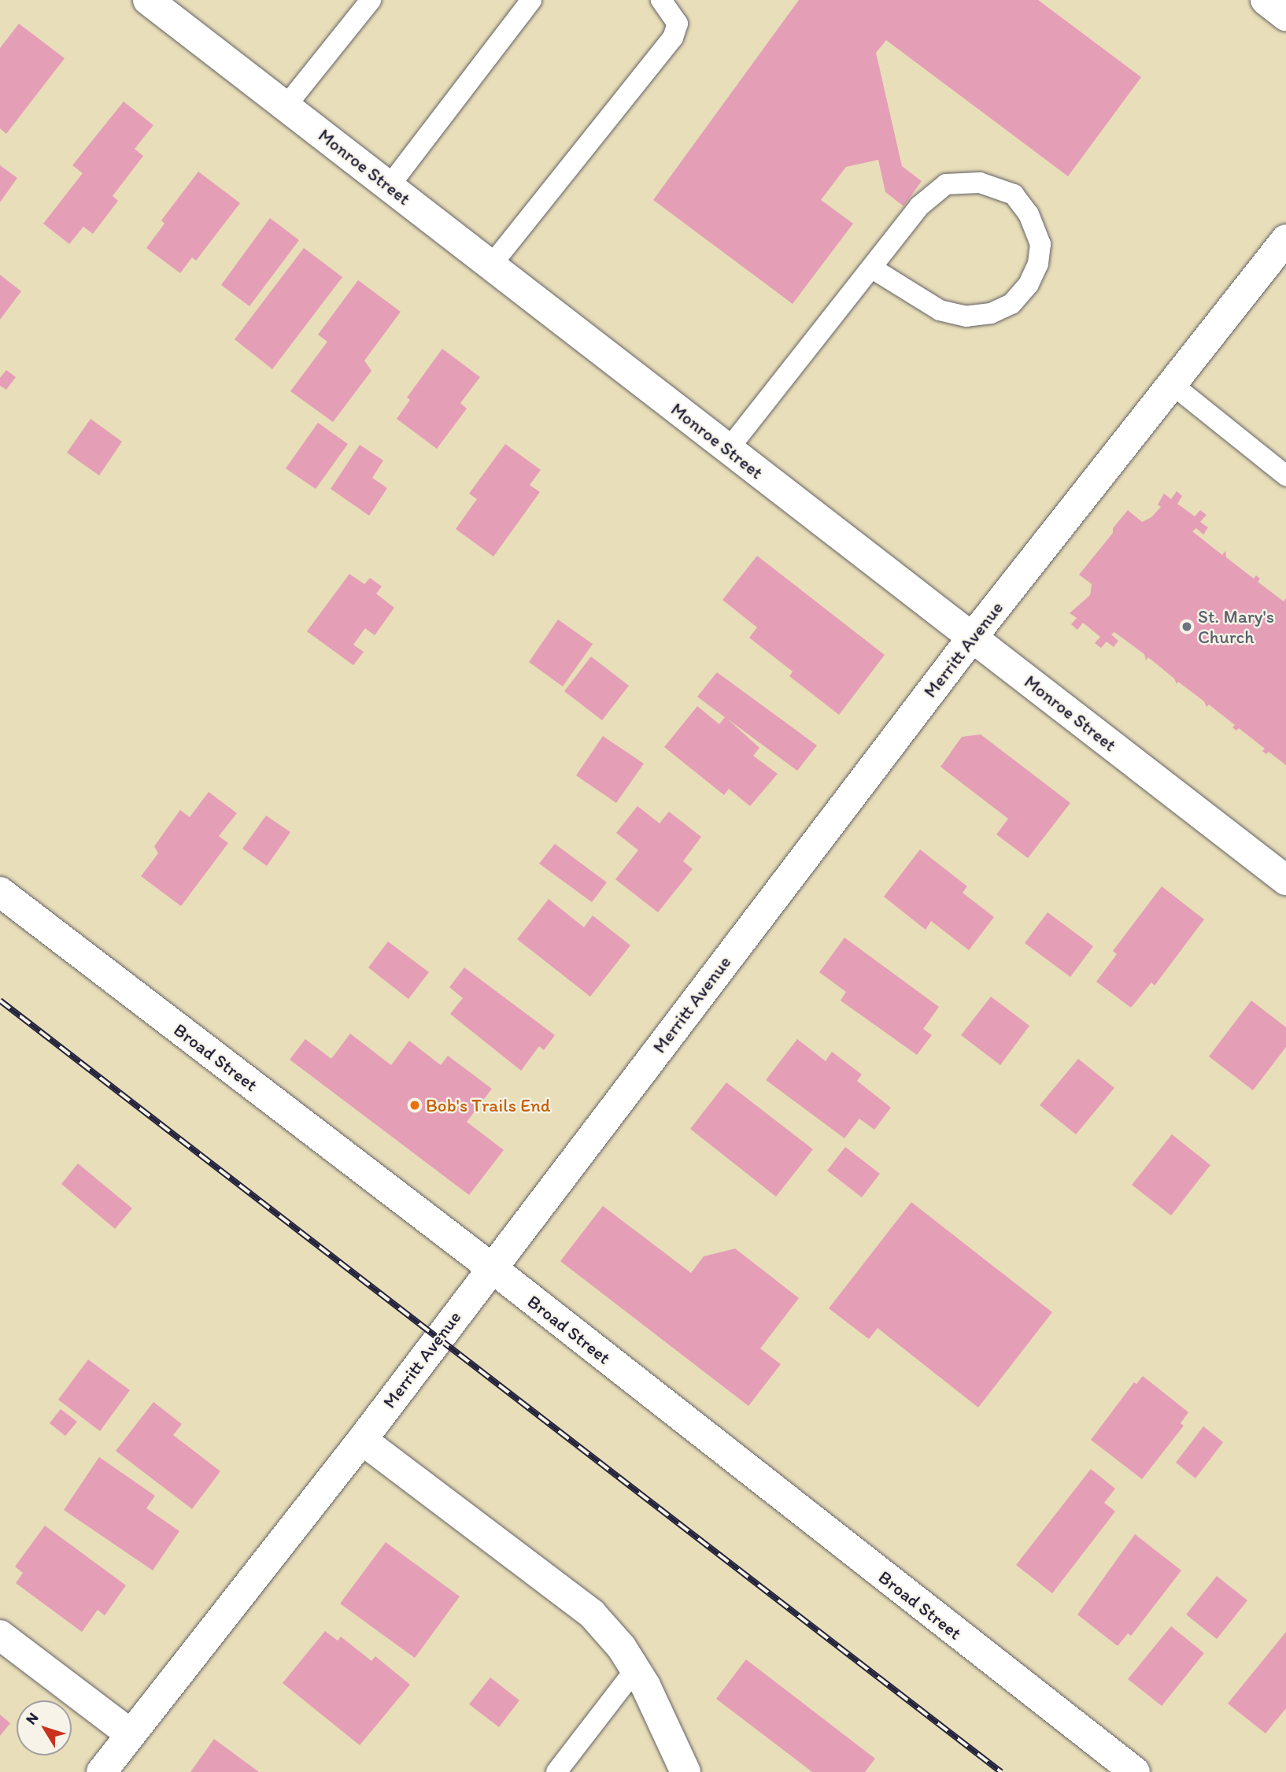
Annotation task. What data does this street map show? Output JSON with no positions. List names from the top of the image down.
{
  "streets": {
    "street": ["Monroe Street", "Merritt Avenue", "Broad Street"]
  },
  "crossings": [
    ["Monroe Street", "Merritt Avenue"],
    ["Merritt Avenue", "Broad Street"]
  ],
  "places": ["St. Mary's Church", "Bob's Trails End"],
  "north": "top left"
}
